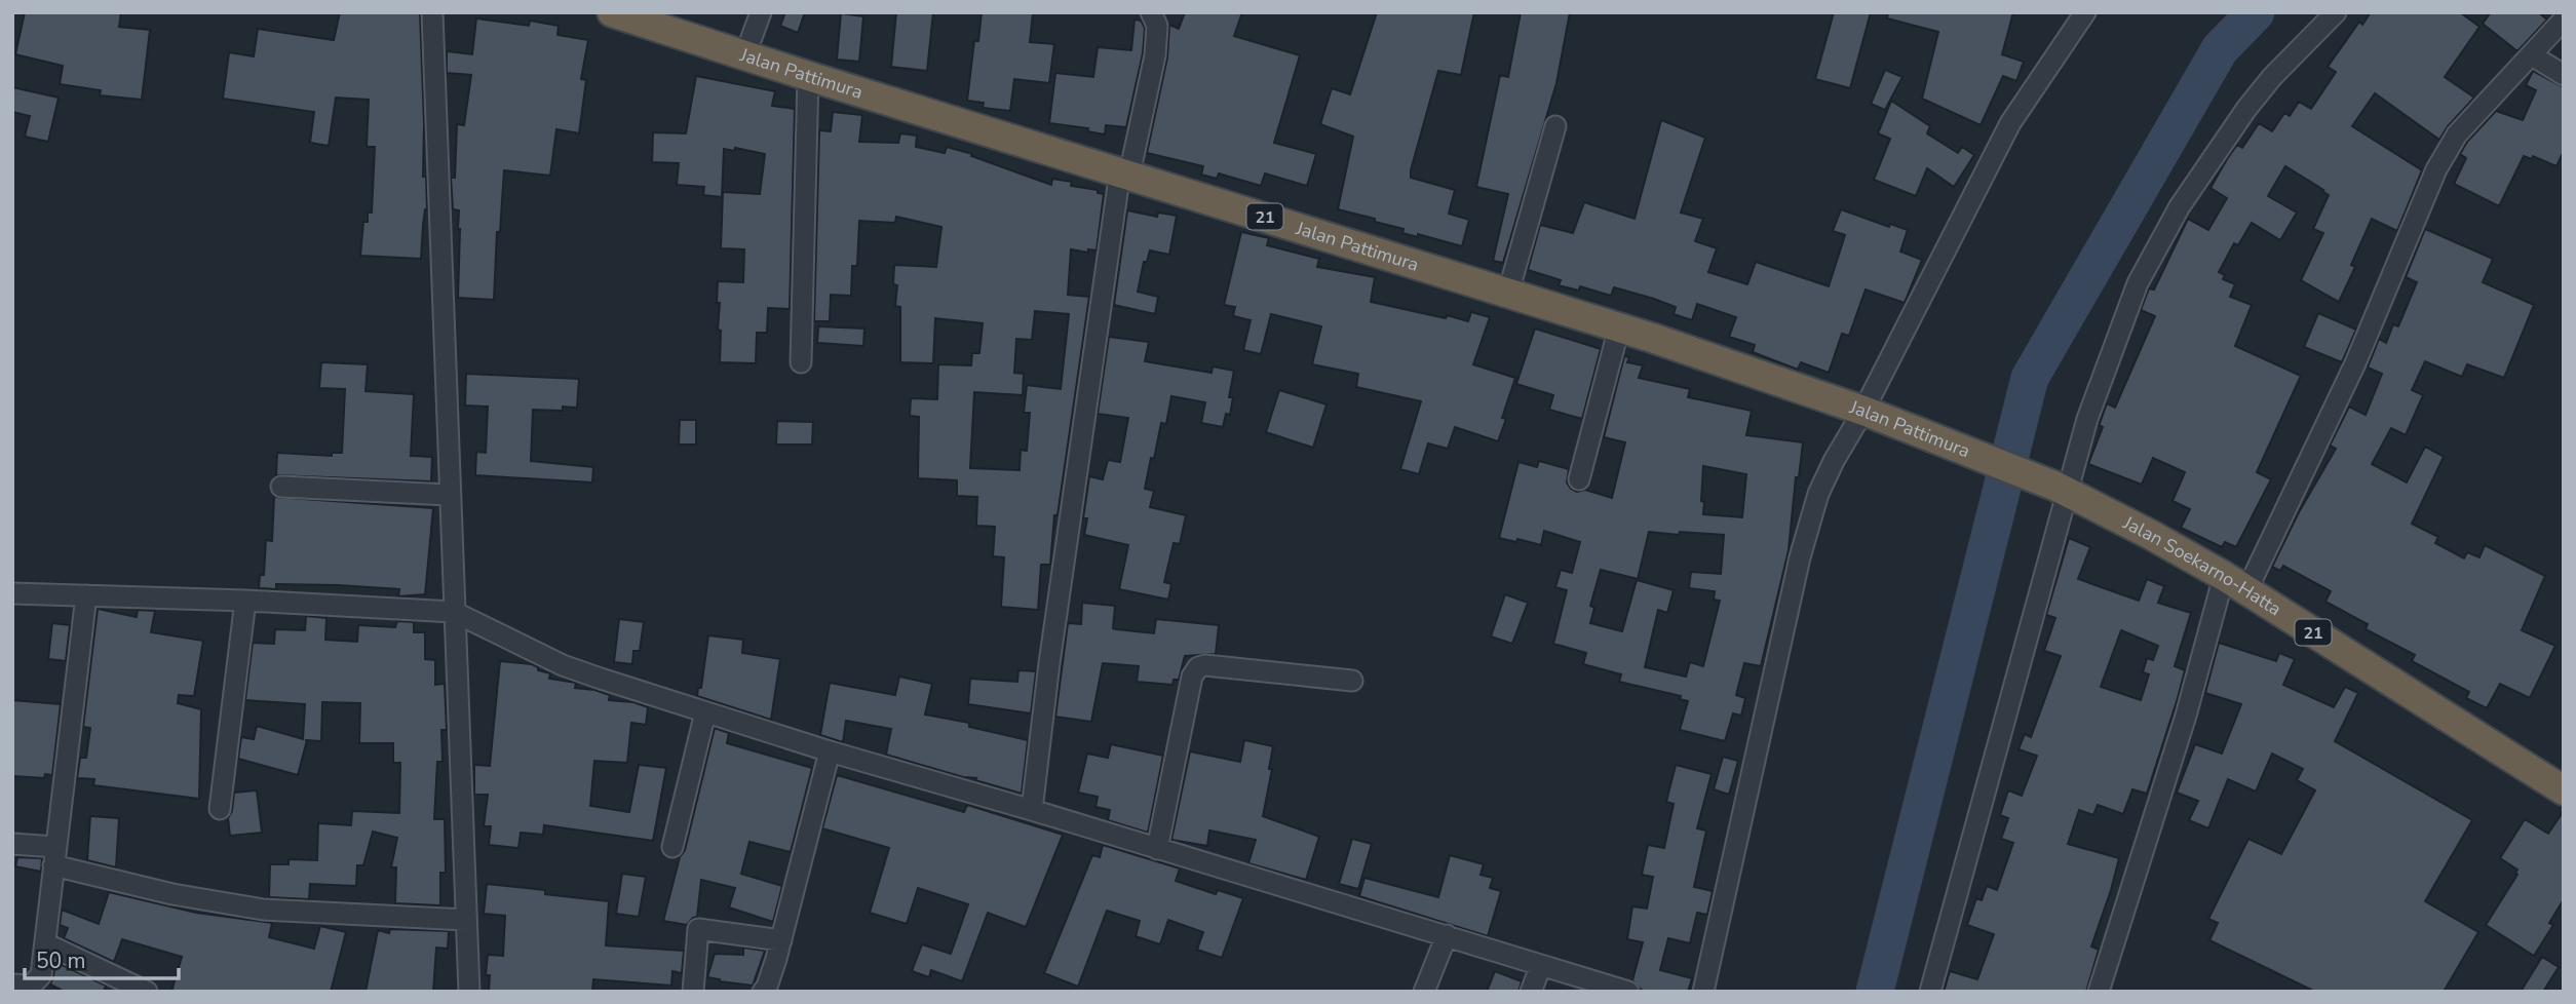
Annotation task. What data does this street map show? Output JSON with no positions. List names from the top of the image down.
{
  "streets": {
    "highway": ["Jalan Pattimura", "21", "Jalan Soekarno-Hatta"]
  },
  "crossings": [
    ["Jalan Pattimura", "Jalan Soekarno-Hatta"]
  ],
  "scale_bar": "50 m"
}
